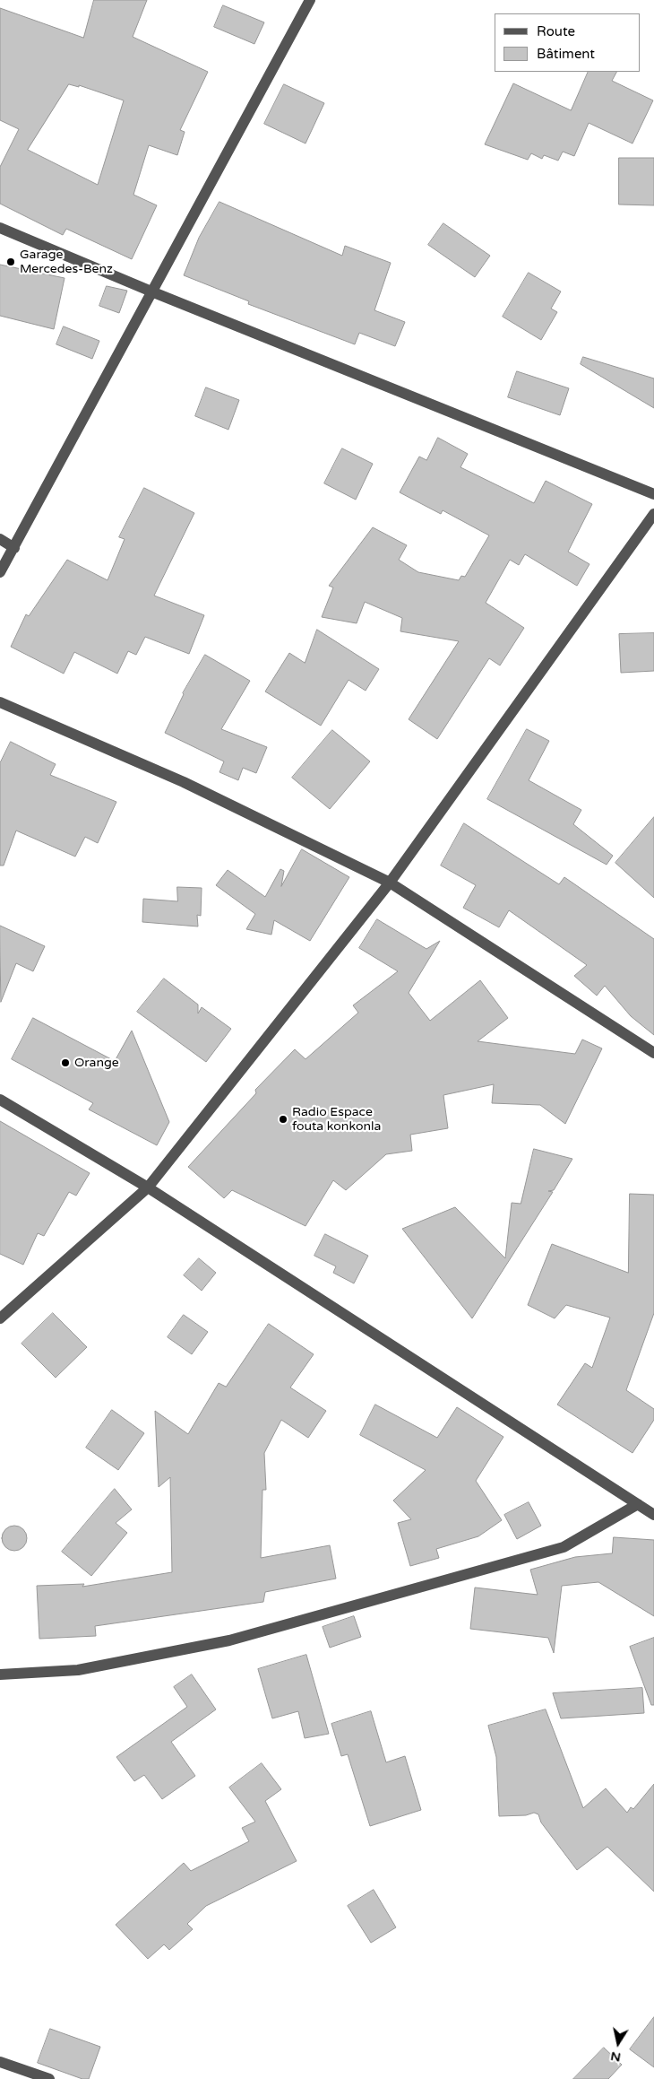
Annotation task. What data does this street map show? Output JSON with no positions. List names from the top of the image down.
{
  "places": ["Garage Mercedes-Benz", "Orange", "Radio Espace fouta konkonla"],
  "legend": ["Route", "Bâtiment"],
  "north": "bottom"
}
